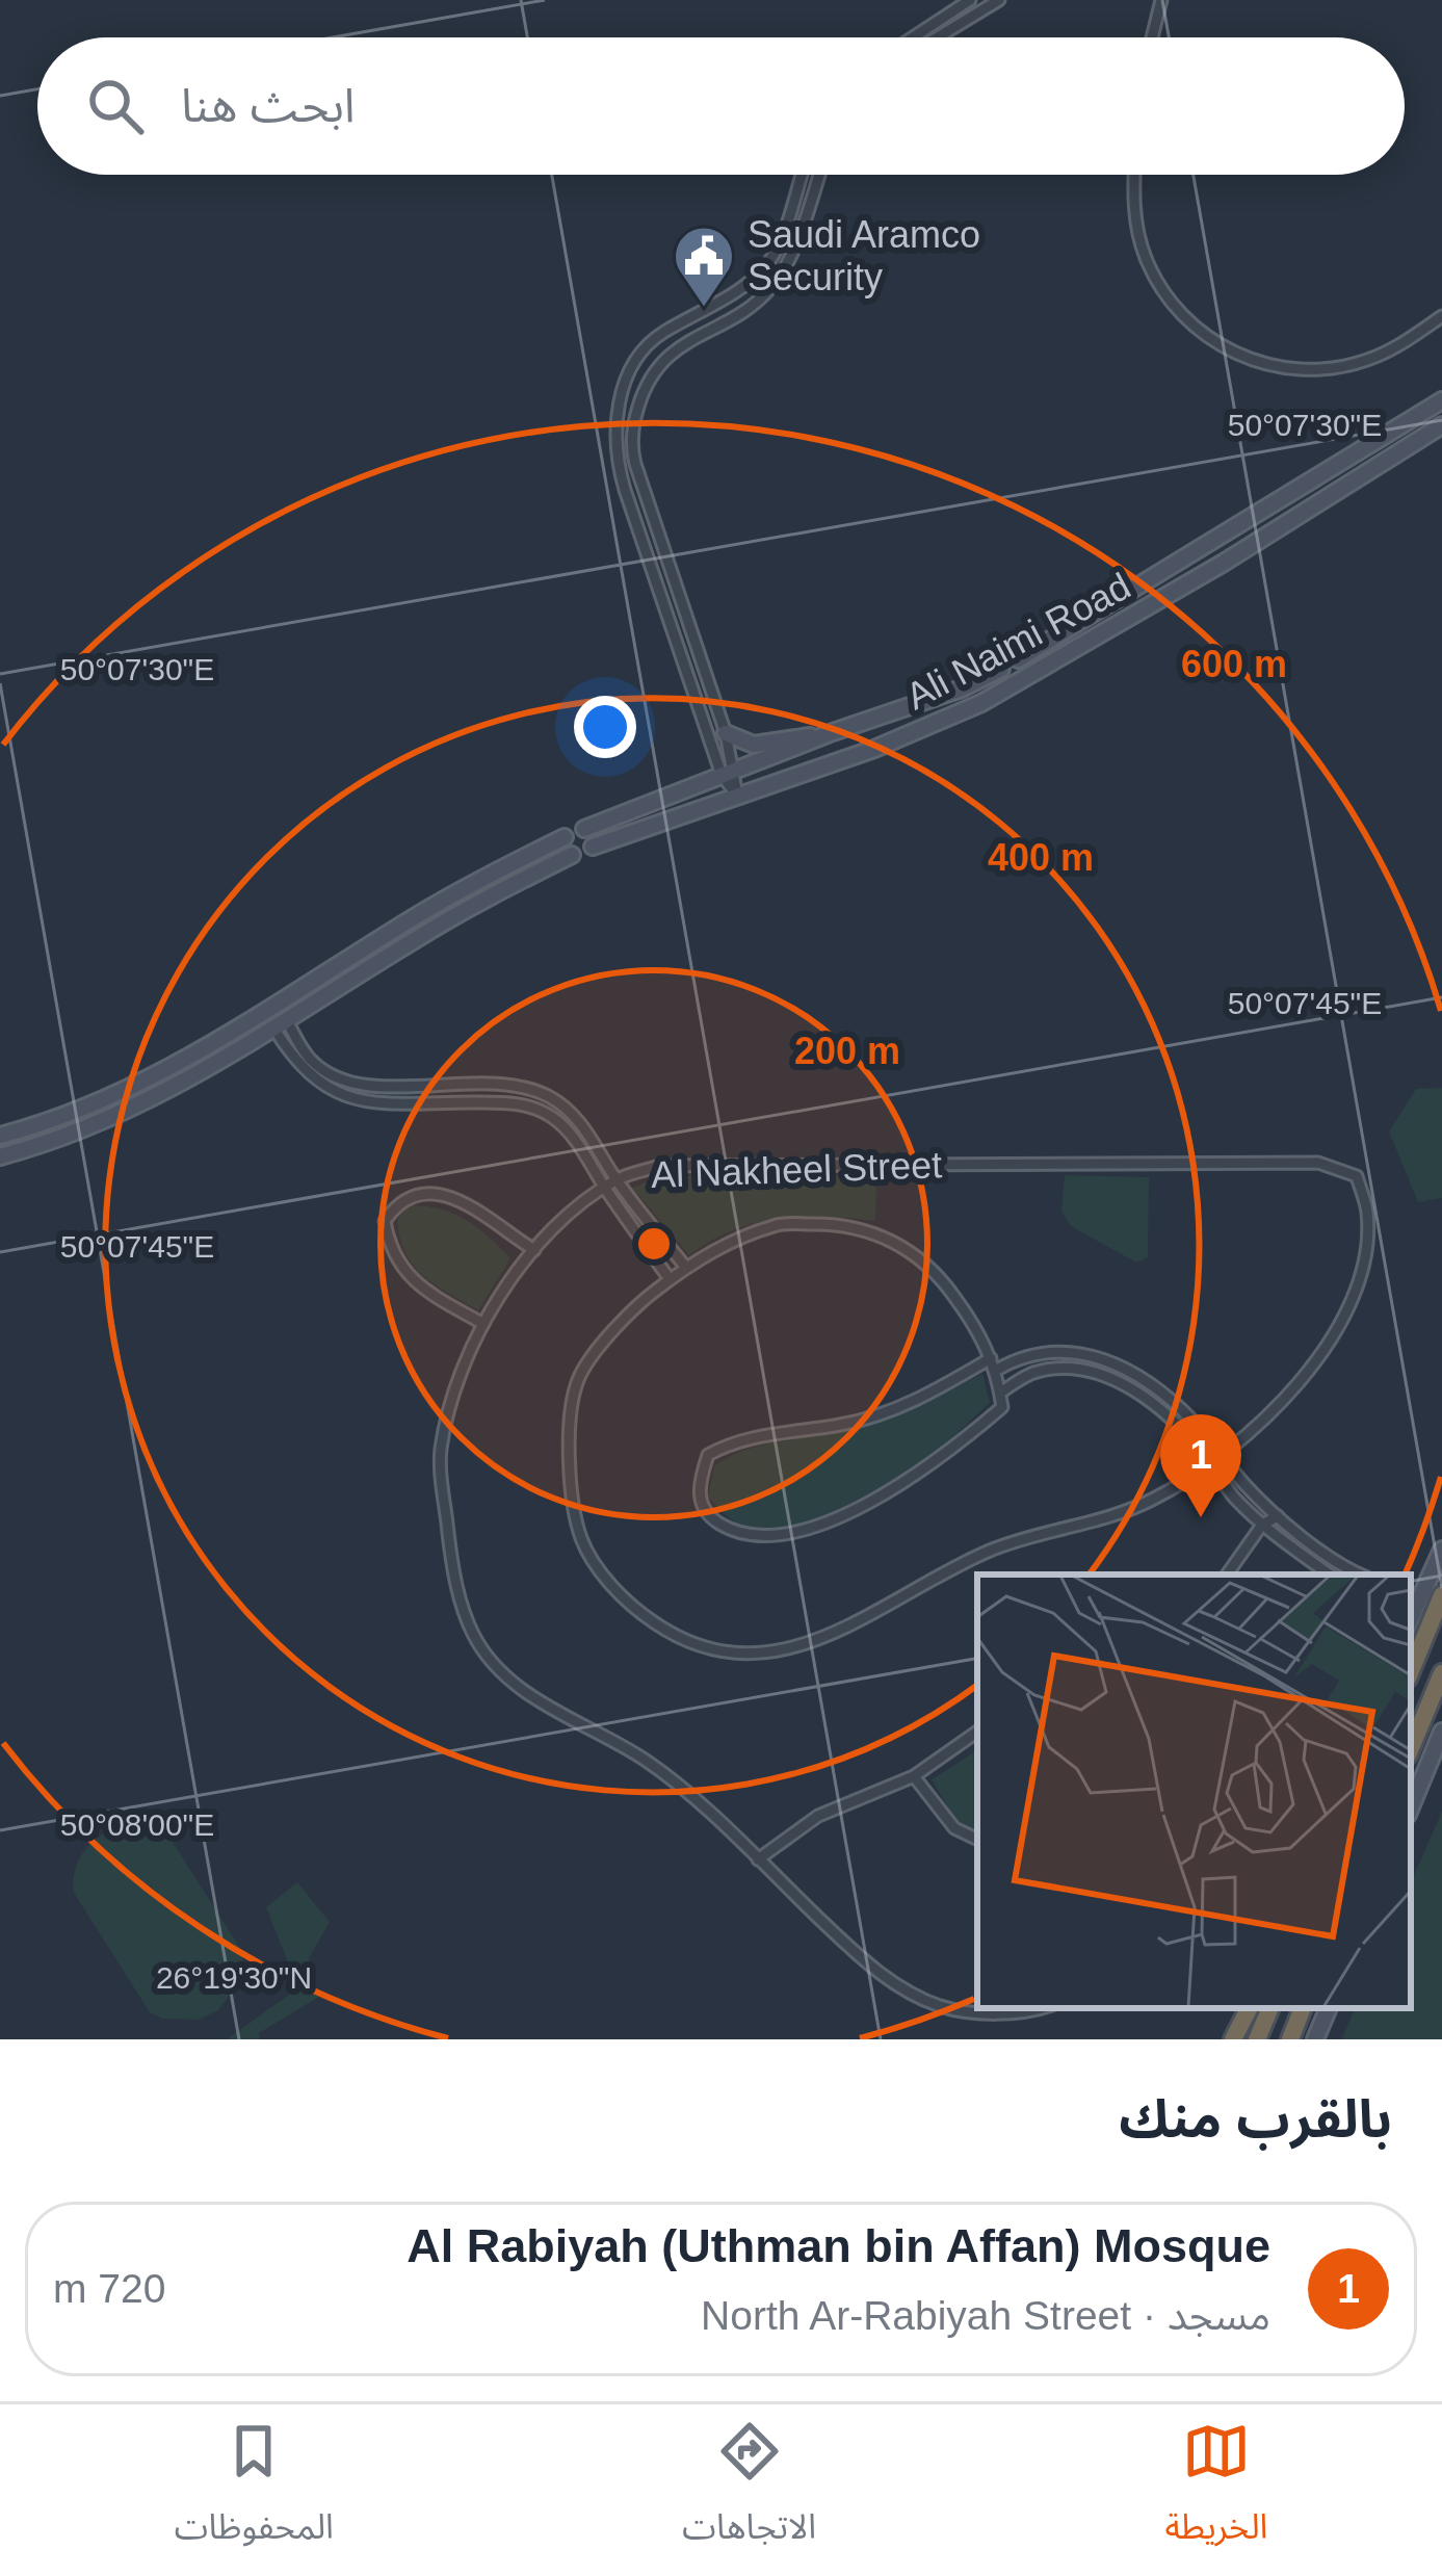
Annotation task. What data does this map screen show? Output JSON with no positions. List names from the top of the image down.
{
  "streets": {
    "main road": ["Ali Naimi Road"],
    "street": ["Al Nakheel Street"]
  },
  "places": {
    "public building": ["Saudi Aramco Security"]
  },
  "page": {
    "search": "ابحث هنا",
    "pins": "1",
    "heading": "بالقرب منك",
    "list": [
      {
        "mark": "1",
        "name": "Al Rabiyah (Uthman bin Affan) Mosque",
        "note": "مسجد · North Ar-Rabiyah Street",
        "value": "720 m"
      }
    ],
    "nav": ["الخريطة", "الاتجاهات", "المحفوظات"]
  },
  "coordinates": [
    "50°07'30\"E",
    "50°07'45\"E",
    "50°08'00\"E",
    "26°19'30\"N"
  ],
  "rings": ["600 m", "400 m", "200 m"]
}
